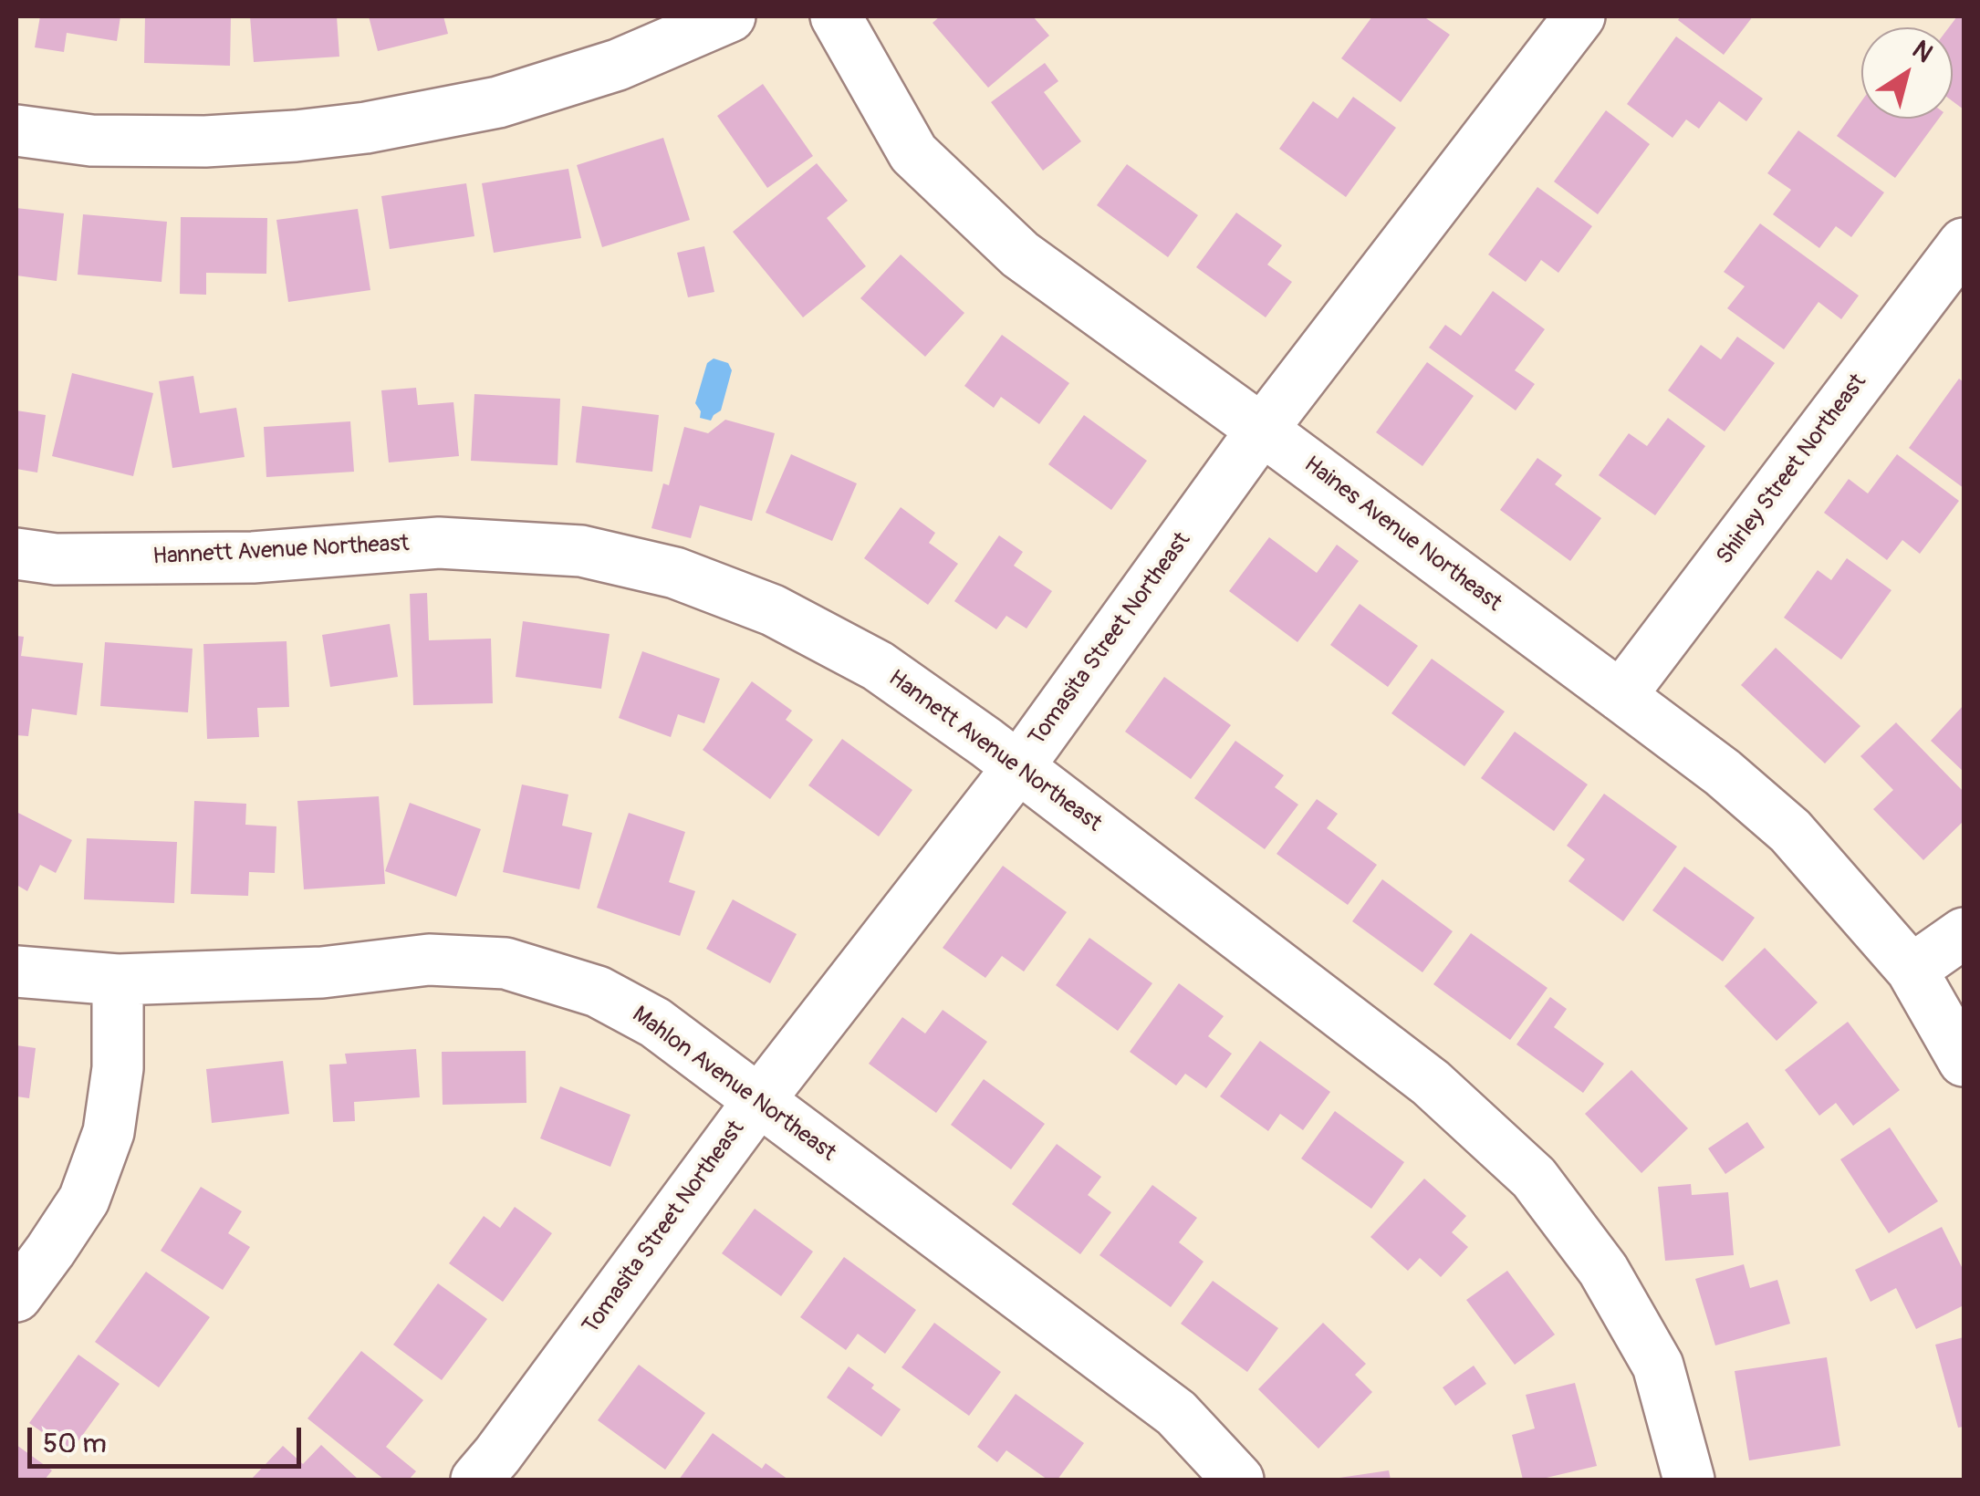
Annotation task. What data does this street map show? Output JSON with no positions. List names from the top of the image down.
{
  "streets": {
    "street": [
      "Shirley Street Northeast",
      "Haines Avenue Northeast",
      "Hannett Avenue Northeast",
      "Tomasita Street Northeast",
      "Mahlon Avenue Northeast"
    ]
  },
  "crossings": [
    ["Shirley Street Northeast", "Haines Avenue Northeast"],
    ["Haines Avenue Northeast", "Tomasita Street Northeast"],
    ["Hannett Avenue Northeast", "Tomasita Street Northeast"],
    ["Tomasita Street Northeast", "Mahlon Avenue Northeast"]
  ],
  "scale_bar": "50 m",
  "north": "top right"
}
